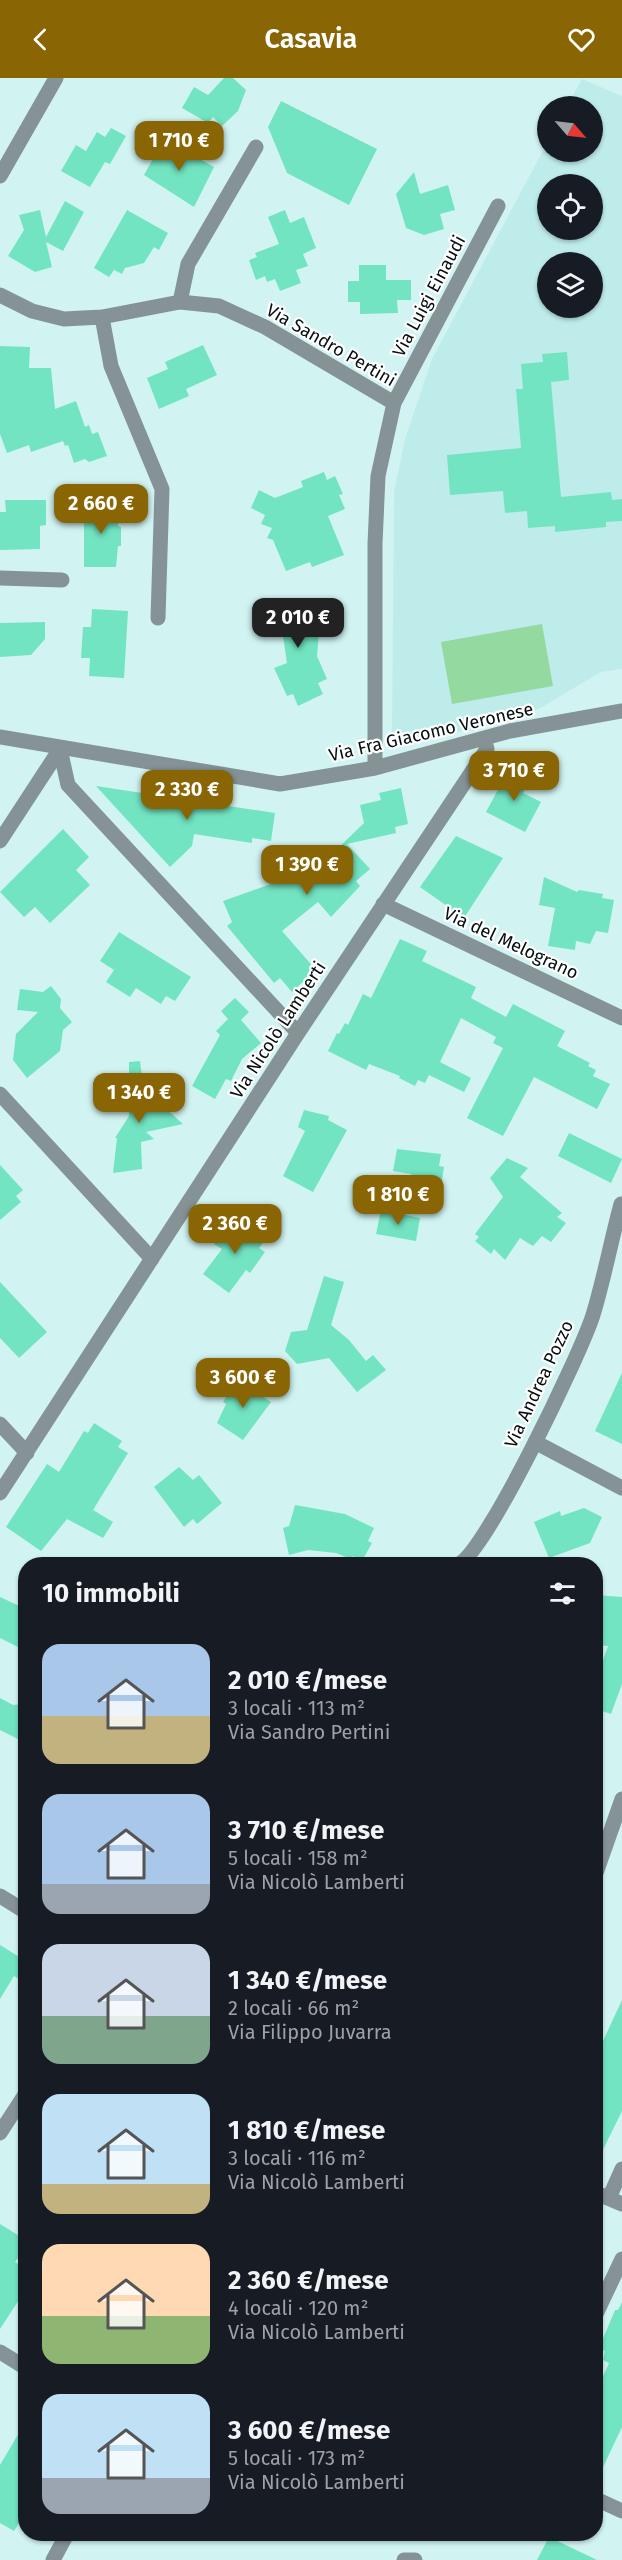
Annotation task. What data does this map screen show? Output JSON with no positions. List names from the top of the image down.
{
  "streets": {
    "street": [
      "Via Luigi Einaudi",
      "Via Sandro Pertini",
      "Via Fra Giacomo Veronese",
      "Via del Melograno",
      "Via Nicolò Lamberti",
      "Via Andrea Pozzo"
    ]
  },
  "crossings": [
    ["Via Luigi Einaudi", "Via Sandro Pertini"],
    ["Via Sandro Pertini", "Via Fra Giacomo Veronese"],
    ["Via Fra Giacomo Veronese", "Via Nicolò Lamberti"],
    ["Via del Melograno", "Via Nicolò Lamberti"]
  ],
  "north": "bottom right",
  "page": {
    "header": "Casavia",
    "price": [
      "1 710 €",
      "2 660 €",
      "2 010 €",
      "3 710 €",
      "2 330 €",
      "1 390 €",
      "1 340 €",
      "1 810 €",
      "2 360 €",
      "3 600 €"
    ],
    "heading": "10 immobili",
    "list": [
      {
        "name": "2 010 €/mese",
        "note": "3 locali · 113 m² · Via Sandro Pertini"
      },
      {
        "name": "3 710 €/mese",
        "note": "5 locali · 158 m² · Via Nicolò Lamberti"
      },
      {
        "name": "1 340 €/mese",
        "note": "2 locali · 66 m² · Via Filippo Juvarra"
      },
      {
        "name": "1 810 €/mese",
        "note": "3 locali · 116 m² · Via Nicolò Lamberti"
      },
      {
        "name": "2 360 €/mese",
        "note": "4 locali · 120 m² · Via Nicolò Lamberti"
      },
      {
        "name": "3 600 €/mese",
        "note": "5 locali · 173 m² · Via Nicolò Lamberti"
      }
    ]
  }
}
